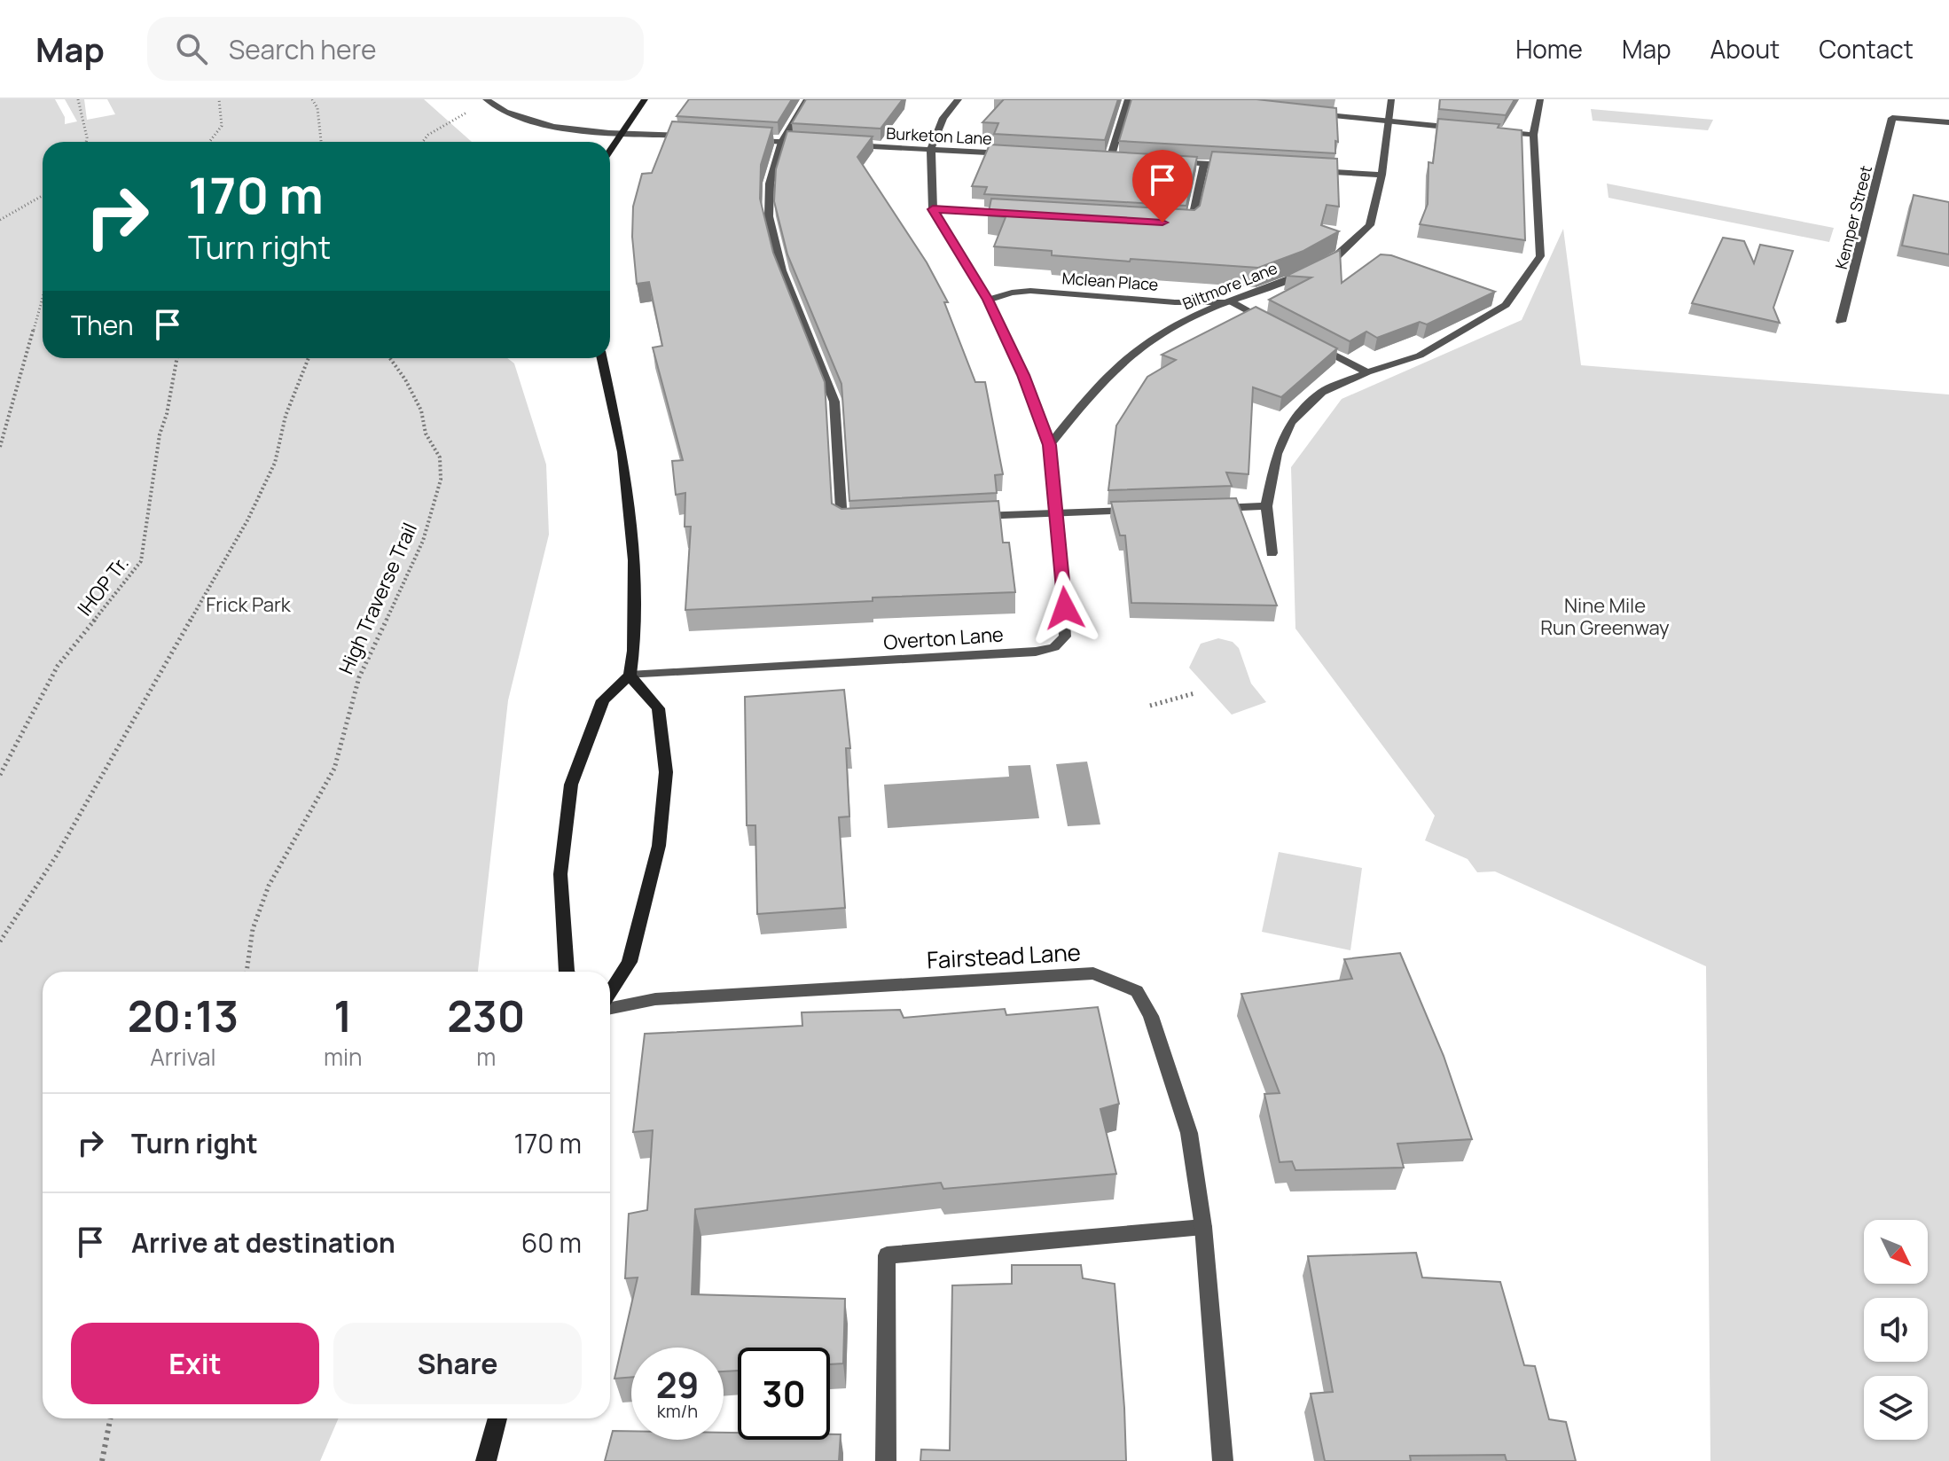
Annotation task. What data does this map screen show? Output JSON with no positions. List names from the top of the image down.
{
  "streets": {
    "street": [
      "Burketon Lane",
      "Kemper Street",
      "Mclean Place",
      "Biltmore Lane",
      "Overton Lane",
      "Fairstead Lane"
    ],
    "path": ["IHOP Tr.", "High Traverse Trail"]
  },
  "crossings": [
    ["Burketon Lane", "Overton Lane"],
    ["Mclean Place", "Biltmore Lane"],
    ["Mclean Place", "Overton Lane"],
    ["Biltmore Lane", "Overton Lane"]
  ],
  "parks": ["Frick Park", "Nine Mile Run Greenway"],
  "north": "bottom right",
  "page": {
    "header": "Map",
    "search": "Search here",
    "nav": [
      "Home",
      "Map",
      "About",
      "Contact"
    ],
    "turn": ["170 m", "Turn right"],
    "then": "Then",
    "eta": [
      "20:13",
      "Arrival",
      "1",
      "min",
      "230",
      "m"
    ],
    "list": [
      {
        "name": "Turn right",
        "value": "170 m"
      },
      {
        "name": "Arrive at destination",
        "value": "60 m"
      }
    ],
    "buttons": ["Exit", "Share"],
    "speed": "29 km/h",
    "limit": "30"
  }
}
